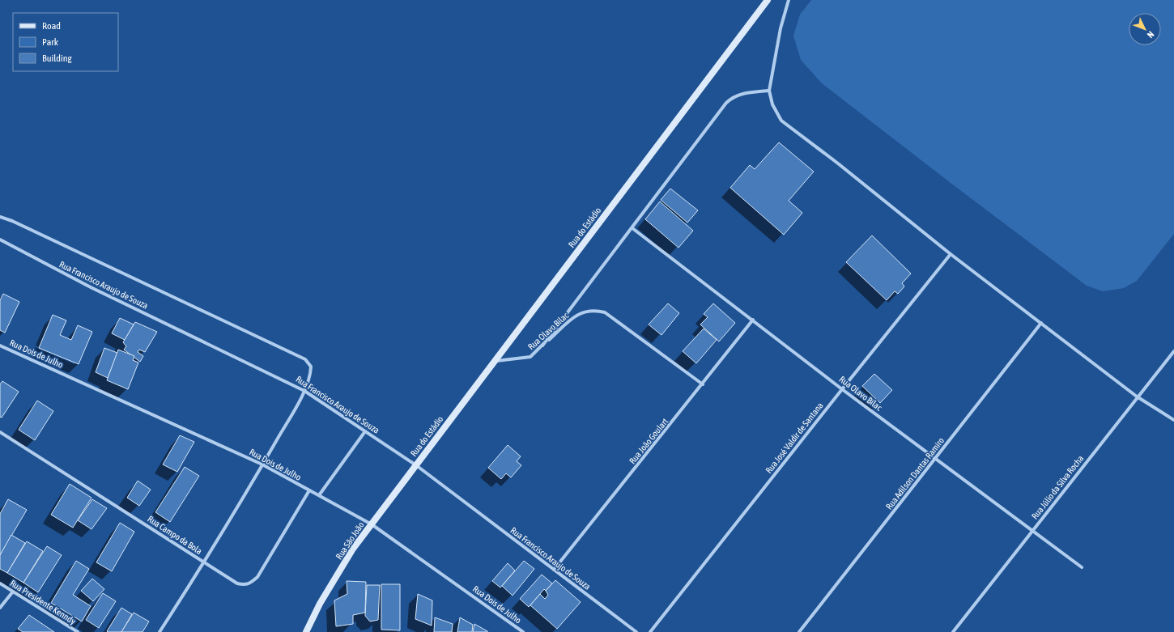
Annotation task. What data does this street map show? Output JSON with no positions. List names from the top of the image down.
{
  "streets": {
    "street": [
      "Rua do Estádio",
      "Rua Francisco Araujo de Souza",
      "Rua Olavo Bilac",
      "Rua Dois de Julho",
      "Rua José Valdir de Santana",
      "Rua João Goulart",
      "Rua Adilson Dantas Ramiro",
      "Rua Júlio da Silva Rocha",
      "Rua Campo da Bola",
      "Rua São João",
      "Rua Presidente Kenndy"
    ]
  },
  "crossings": [
    ["Rua do Estádio", "Rua Francisco Araujo de Souza"],
    ["Rua do Estádio", "Rua Olavo Bilac"],
    ["Rua do Estádio", "Rua São João"],
    ["Rua Francisco Araujo de Souza", "Rua João Goulart"],
    ["Rua Francisco Araujo de Souza", "Rua São João"],
    ["Rua Olavo Bilac", "Rua José Valdir de Santana"],
    ["Rua Olavo Bilac", "Rua João Goulart"],
    ["Rua Olavo Bilac", "Rua Adilson Dantas Ramiro"],
    ["Rua Olavo Bilac", "Rua Júlio da Silva Rocha"],
    ["Rua Dois de Julho", "Rua Campo da Bola"],
    ["Rua Dois de Julho", "Rua São João"]
  ],
  "legend": ["Road", "Park", "Building"],
  "north": "bottom right"
}
